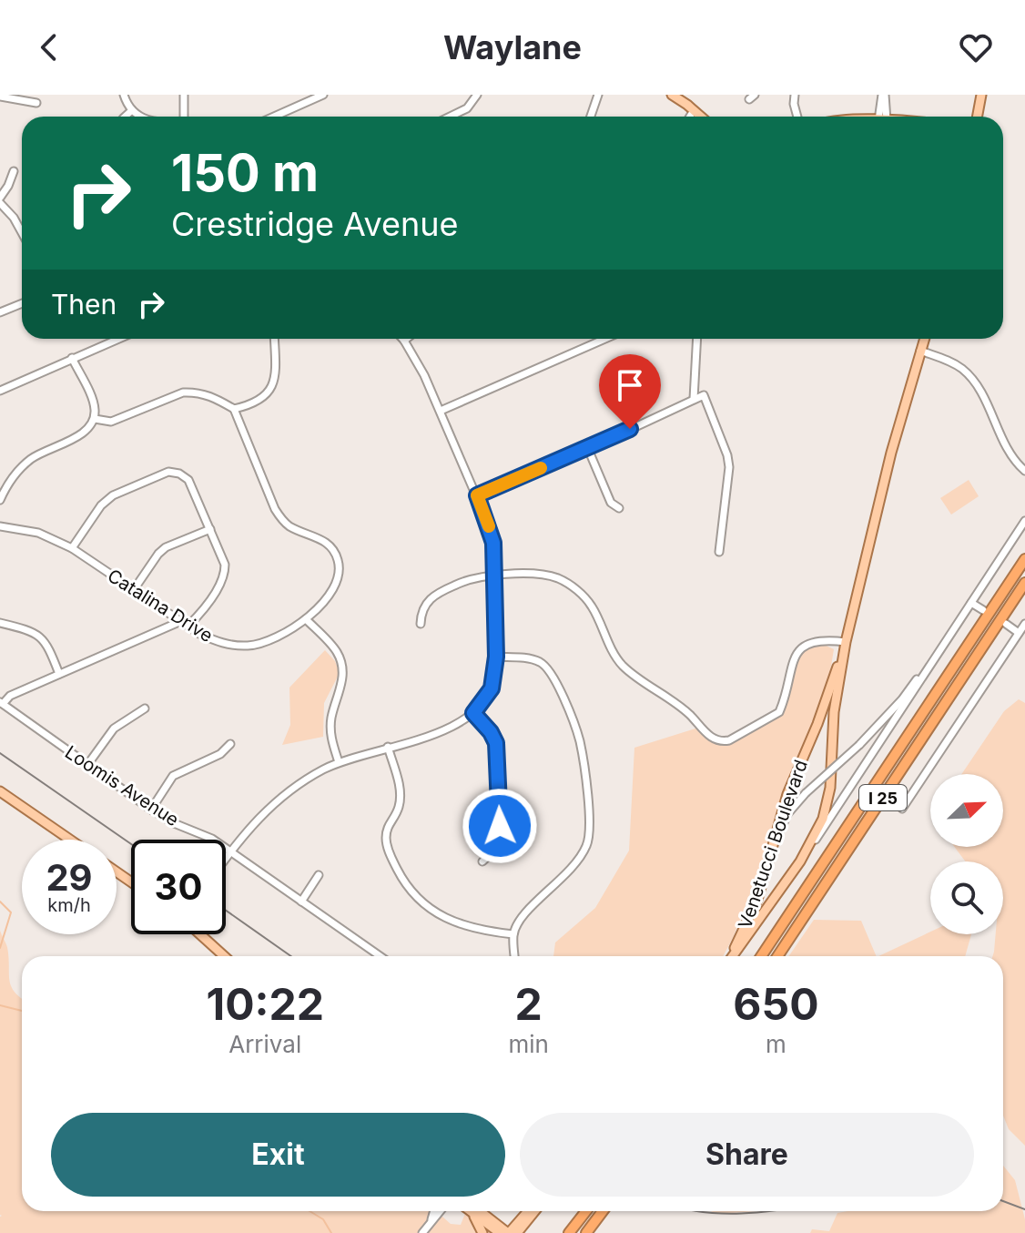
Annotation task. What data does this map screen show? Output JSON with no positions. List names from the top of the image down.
{
  "streets": {
    "highway": ["I 25"],
    "main road": ["Venetucci Boulevard"],
    "street": ["Catalina Drive", "Loomis Avenue"]
  },
  "north": "top right",
  "page": {
    "header": "Waylane",
    "turn": ["150 m", "Crestridge Avenue"],
    "then": "Then",
    "speed": "29 km/h",
    "limit": "30",
    "eta": [
      "10:22",
      "Arrival",
      "2",
      "min",
      "650",
      "m"
    ],
    "buttons": ["Exit", "Share"]
  }
}
